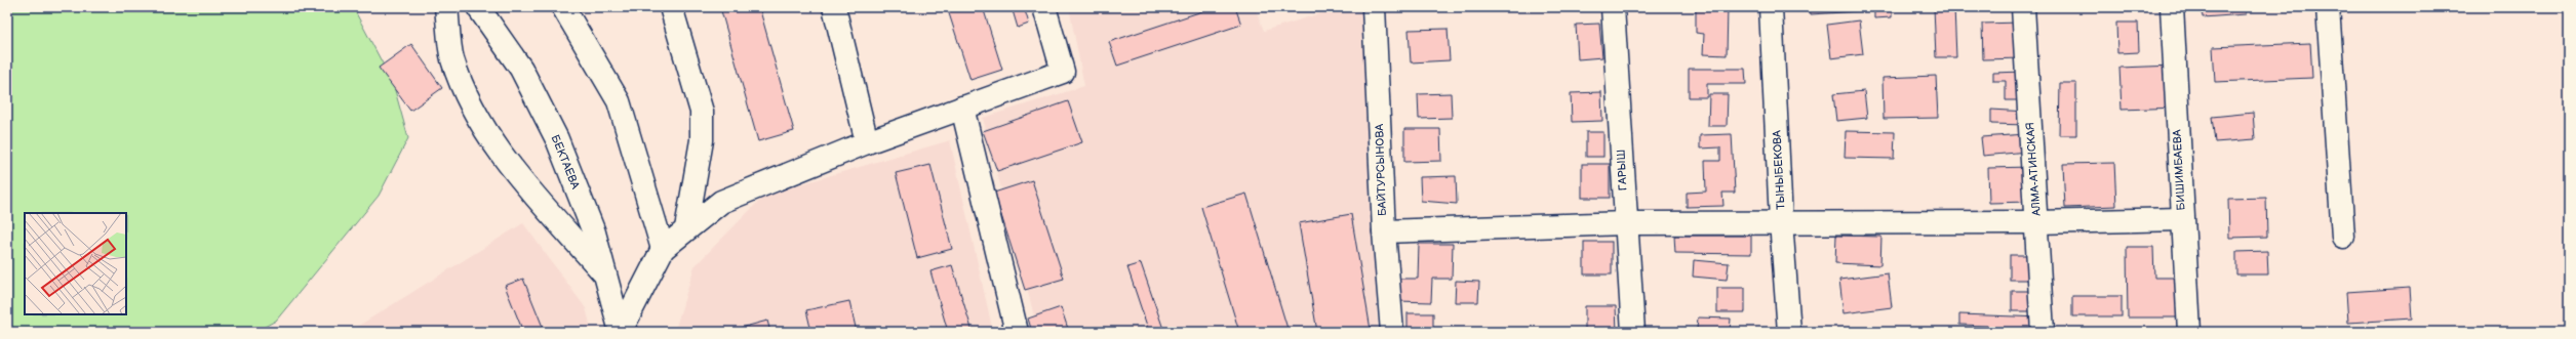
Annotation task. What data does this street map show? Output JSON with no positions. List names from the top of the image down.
{
  "streets": {
    "street": [
      "БЕКТАЕВА",
      "АЛМА-АТИНСКАЯ",
      "БАЙТУРСЫНОВА",
      "ГАРЫШ",
      "ТЫНЫБЕКОВА",
      "БИШИМБАЕВА"
    ]
  }
}
